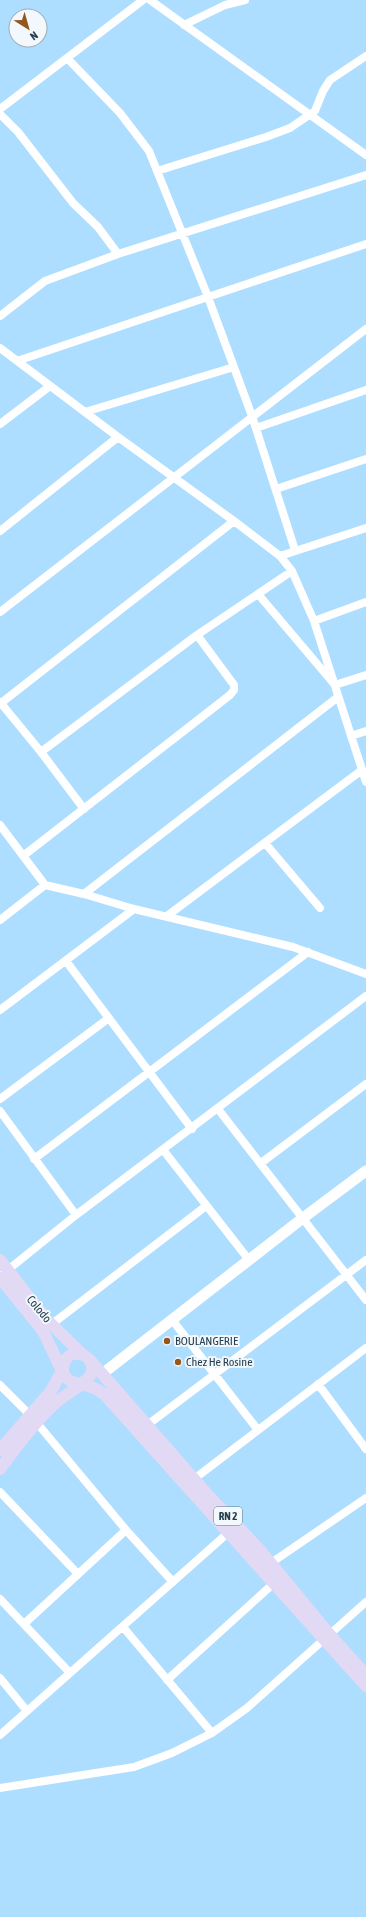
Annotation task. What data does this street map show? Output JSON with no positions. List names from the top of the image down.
{
  "streets": {
    "main road": ["Colodo", "RN 2"]
  },
  "crossings": [
    ["Colodo", "RN 2"]
  ],
  "places": ["BOULANGERIE", "Chez He Rosine"],
  "north": "bottom right"
}
